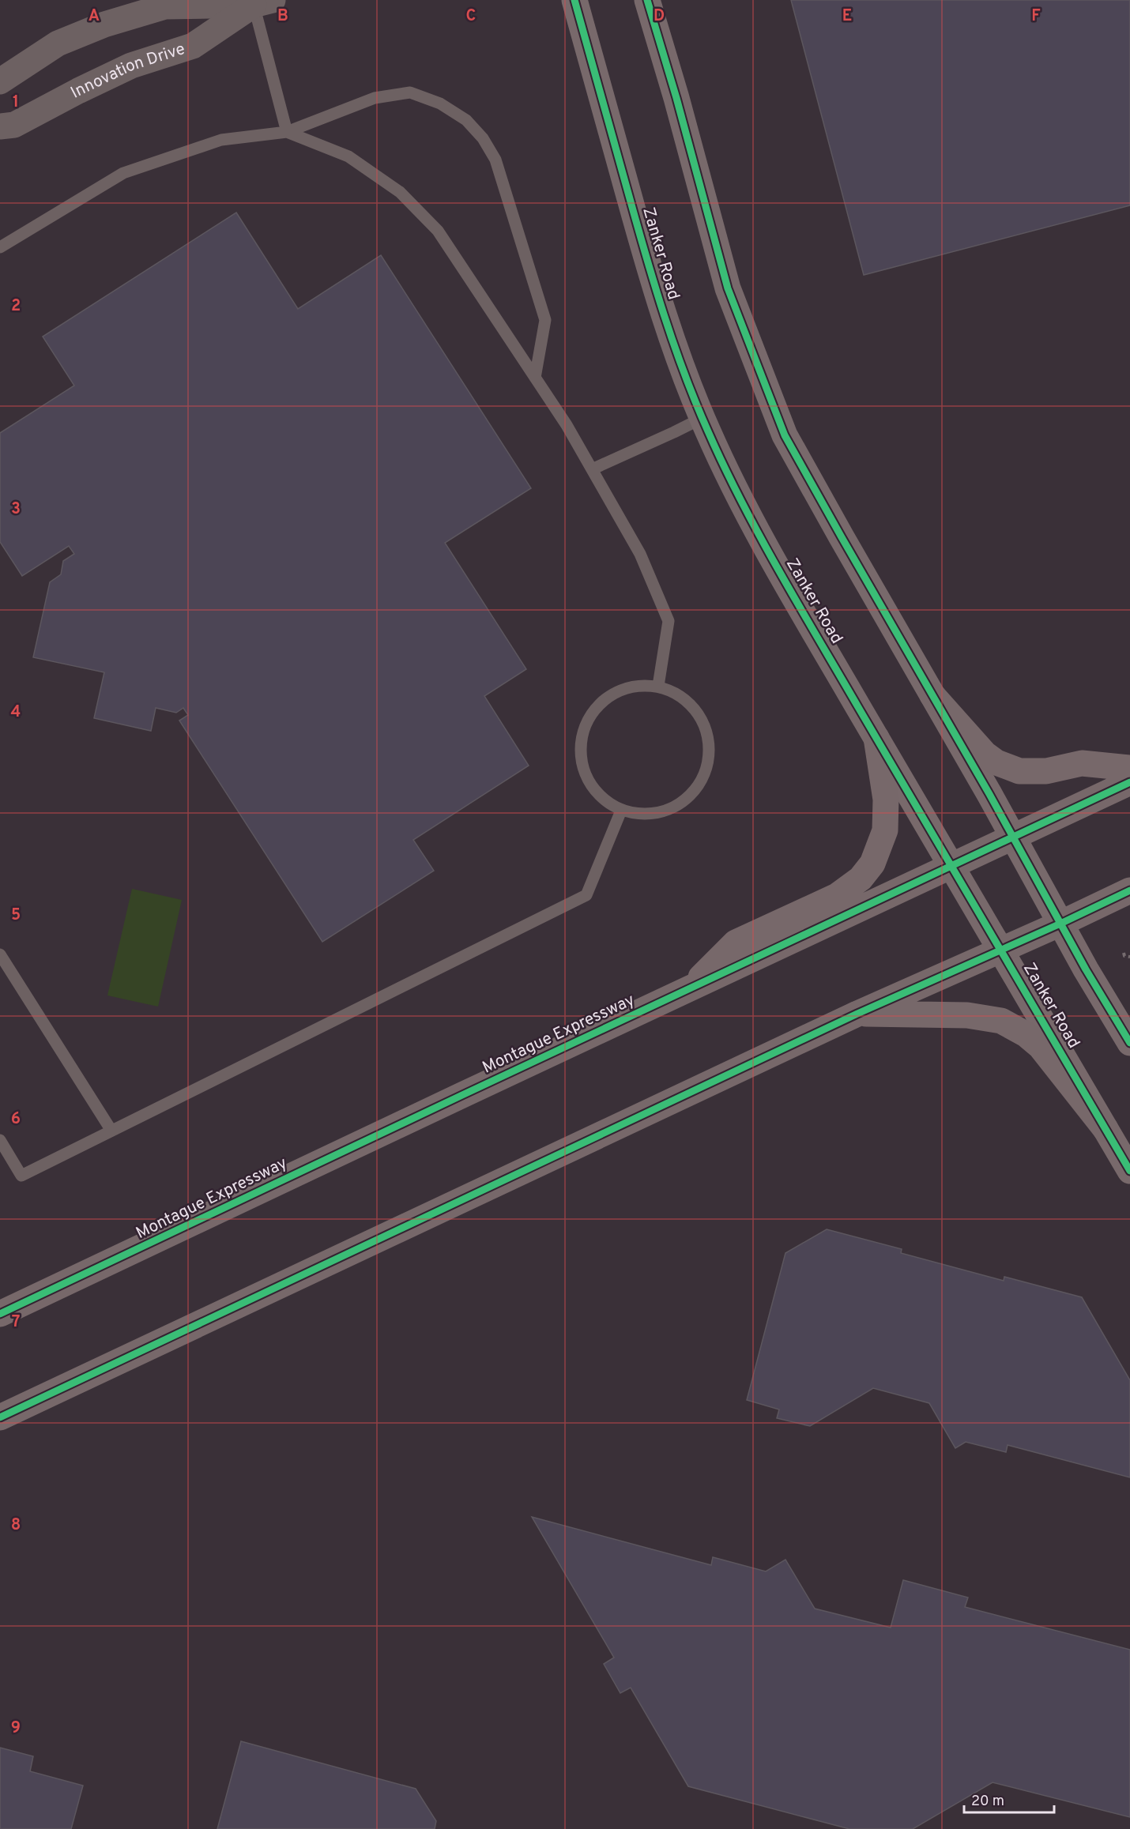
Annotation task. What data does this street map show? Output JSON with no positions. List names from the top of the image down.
{
  "streets": {
    "highway": ["Montague Expressway"],
    "main road": ["Zanker Road"],
    "street": ["Innovation Drive"]
  },
  "crossings": [
    ["Zanker Road", "Montague Expressway"]
  ],
  "scale_bar": "20 m",
  "grid": {
    "columns": [
      "A",
      "B",
      "C",
      "D",
      "E",
      "F"
    ],
    "rows": [
      "1",
      "2",
      "3",
      "4",
      "5",
      "6",
      "7",
      "8",
      "9"
    ]
  }
}
